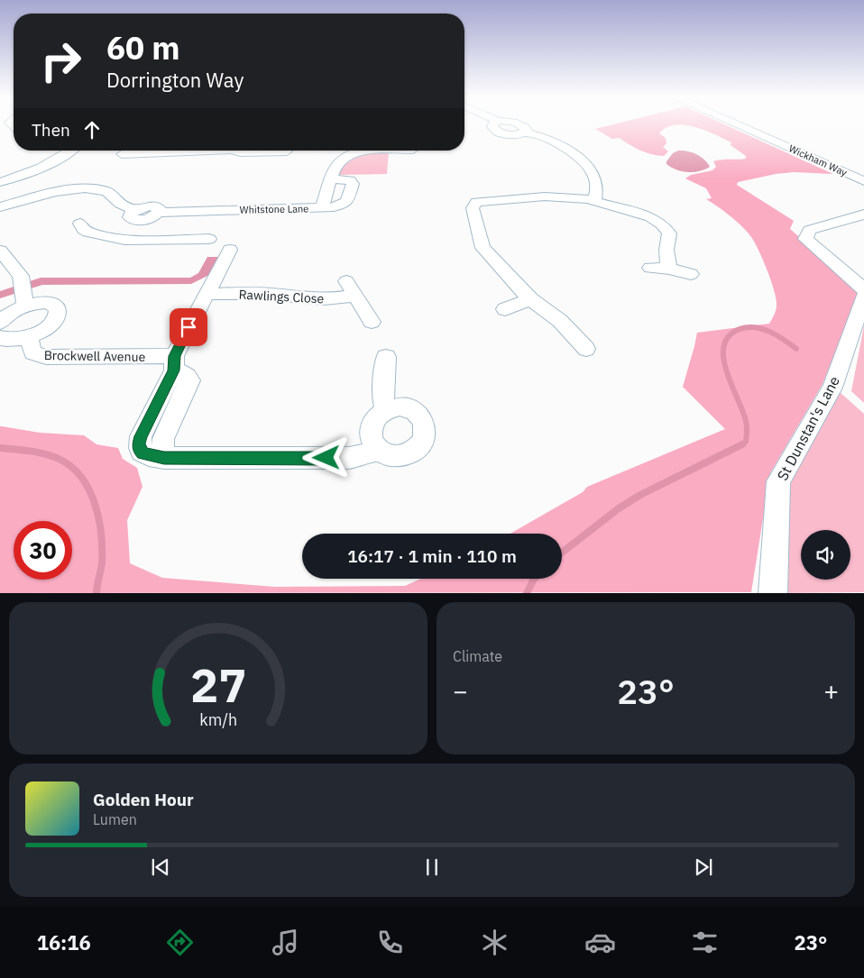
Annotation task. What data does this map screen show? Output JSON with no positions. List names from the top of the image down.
{
  "streets": {
    "street": [
      "Wickham Way",
      "Whitstone Lane",
      "Rawlings Close",
      "Brockwell Avenue",
      "St Dunstan's Lane"
    ]
  },
  "page": {
    "turn": ["60 m", "Dorrington Way"],
    "then": "Then",
    "limit": "30",
    "trip": "16:17 · 1 min · 110 m",
    "tile": "Climate",
    "heat": ["−", "23°", "+"],
    "song": ["Golden Hour", "Lumen"],
    "tabs": ["16:16", "23°"],
    "gauge": ["27", "km/h"]
  }
}
